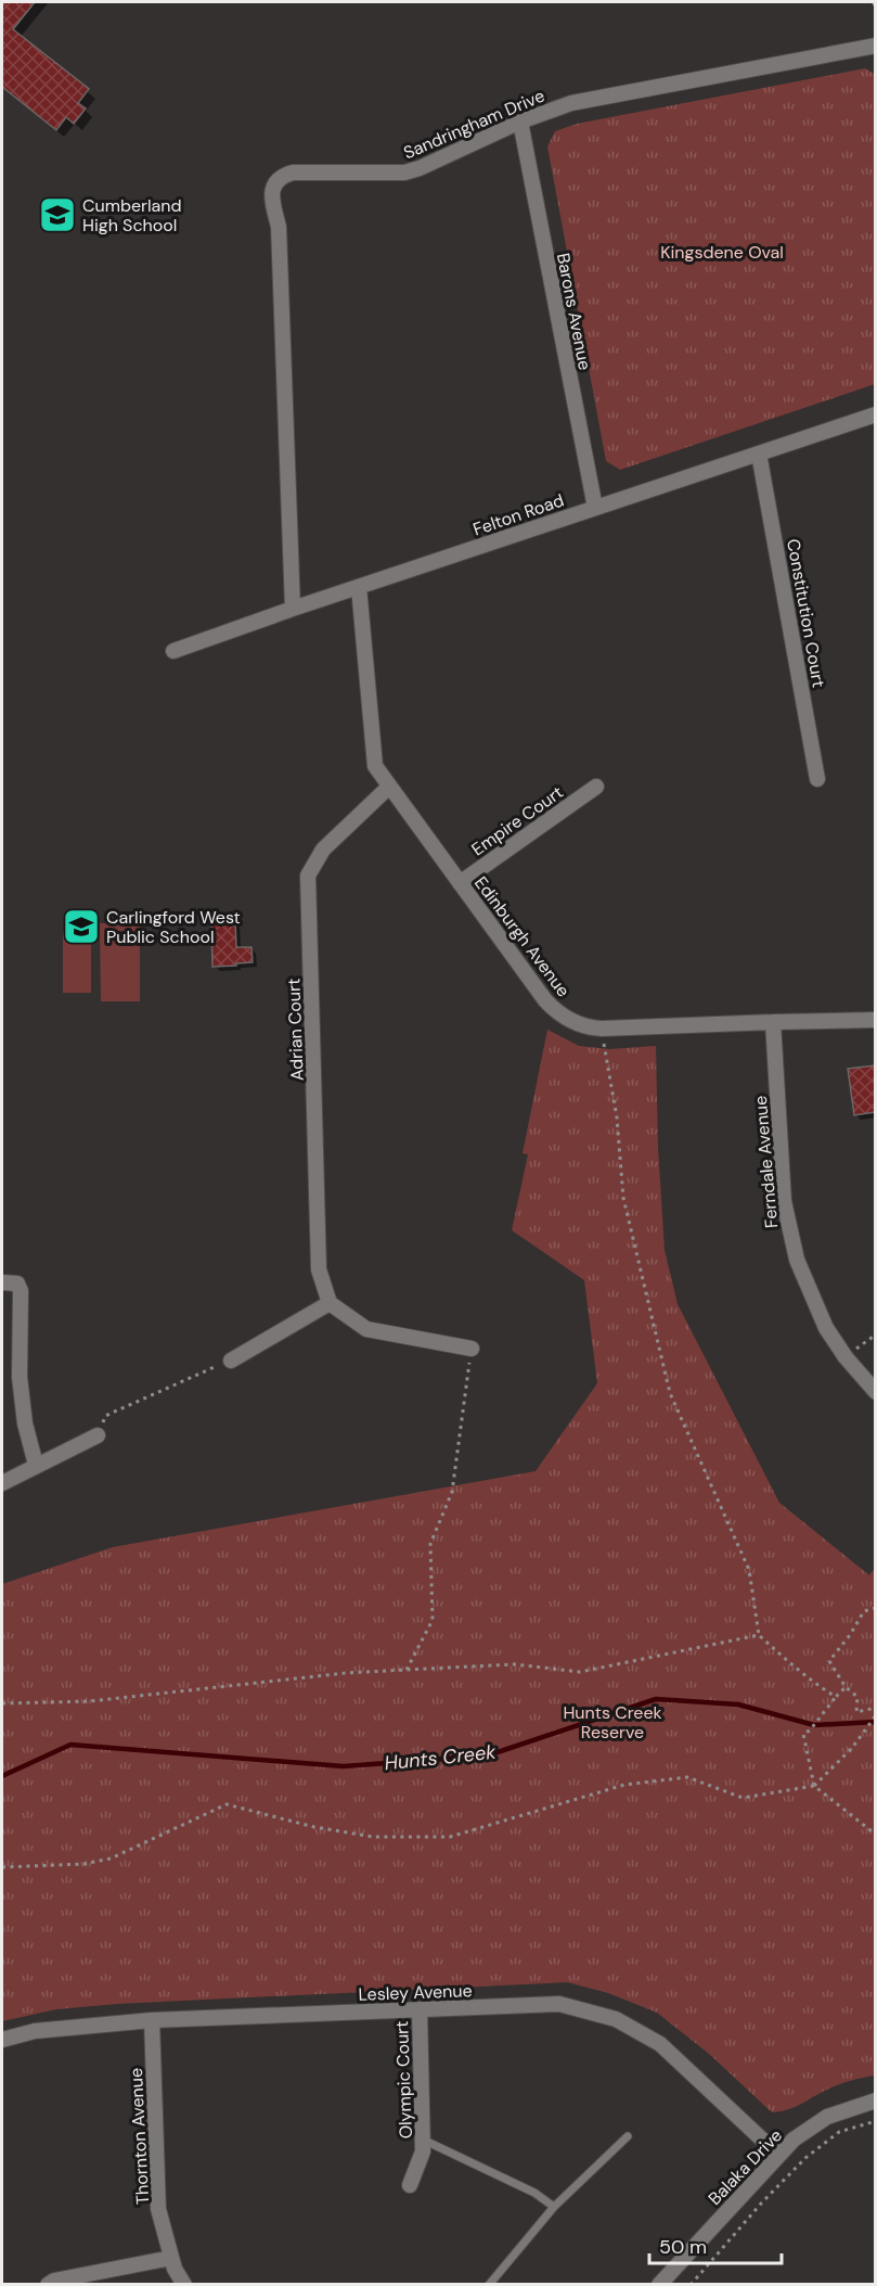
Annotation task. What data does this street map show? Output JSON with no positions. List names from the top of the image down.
{
  "streets": {
    "street": [
      "Sandringham Drive",
      "Barons Avenue",
      "Felton Road",
      "Constitution Court",
      "Empire Court",
      "Edinburgh Avenue",
      "Adrian Court",
      "Ferndale Avenue",
      "Lesley Avenue",
      "Olympic Court",
      "Thornton Avenue",
      "Balaka Drive"
    ]
  },
  "crossings": [
    ["Sandringham Drive", "Barons Avenue"],
    ["Sandringham Drive", "Felton Road"],
    ["Barons Avenue", "Felton Road"],
    ["Felton Road", "Constitution Court"],
    ["Felton Road", "Edinburgh Avenue"],
    ["Empire Court", "Edinburgh Avenue"],
    ["Edinburgh Avenue", "Adrian Court"],
    ["Edinburgh Avenue", "Ferndale Avenue"],
    ["Lesley Avenue", "Olympic Court"],
    ["Lesley Avenue", "Thornton Avenue"],
    ["Lesley Avenue", "Balaka Drive"]
  ],
  "water": ["Hunts Creek"],
  "parks": ["Kingsdene Oval", "Hunts Creek Reserve"],
  "places": {
    "school or university": ["Cumberland High School", "Carlingford West Public School"]
  },
  "scale_bar": "50 m"
}
